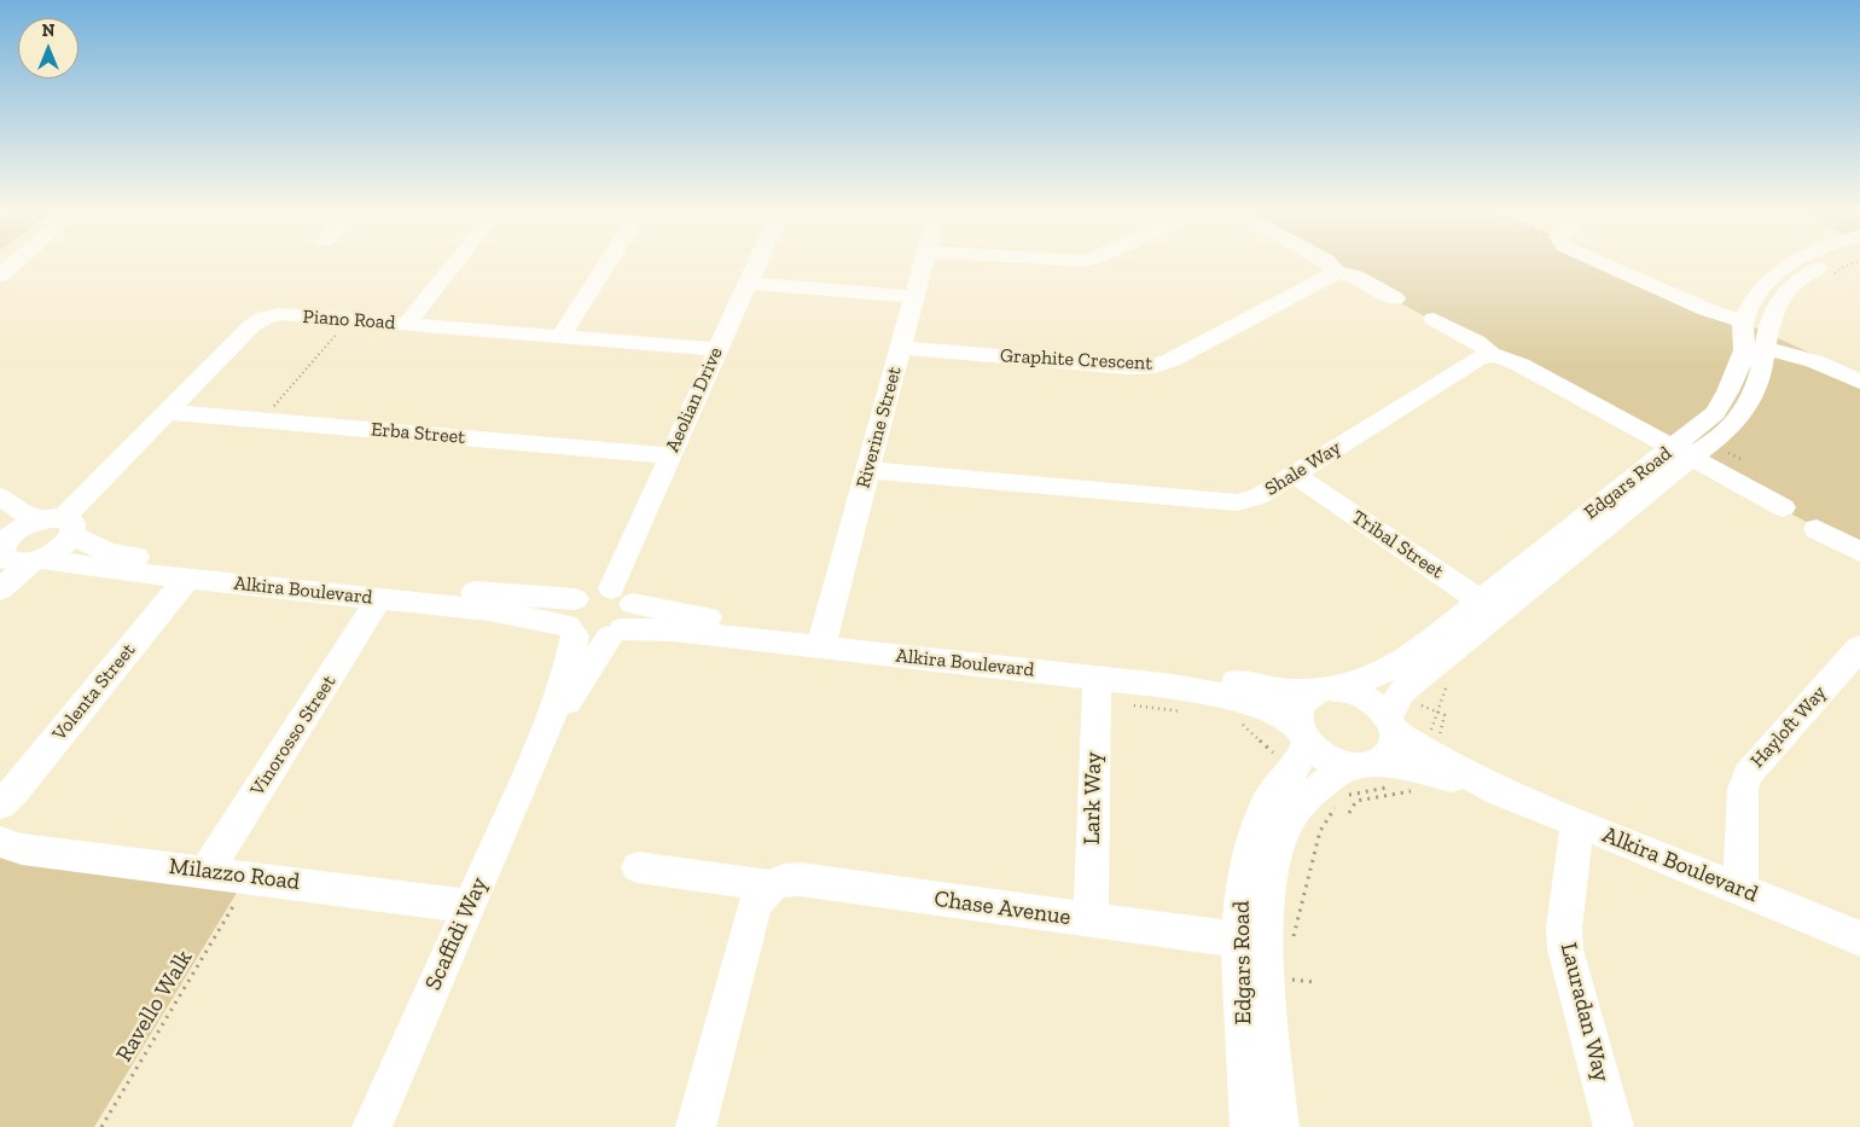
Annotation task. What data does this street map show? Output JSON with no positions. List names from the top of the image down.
{
  "streets": {
    "street": [
      "Piano Road",
      "Graphite Crescent",
      "Aeolian Drive",
      "Riverine Street",
      "Erba Street",
      "Shale Way",
      "Edgars Road",
      "Tribal Street",
      "Alkira Boulevard",
      "Volenta Street",
      "Hayloft Way",
      "Vinorosso Street",
      "Lark Way",
      "Milazzo Road",
      "Chase Avenue",
      "Scaffidi Way",
      "Lauradan Way"
    ],
    "path": ["Ravello Walk"]
  },
  "crossings": [
    ["Piano Road", "Aeolian Drive"],
    ["Piano Road", "Erba Street"],
    ["Piano Road", "Alkira Boulevard"],
    ["Graphite Crescent", "Riverine Street"],
    ["Aeolian Drive", "Erba Street"],
    ["Aeolian Drive", "Alkira Boulevard"],
    ["Aeolian Drive", "Scaffidi Way"],
    ["Riverine Street", "Shale Way"],
    ["Riverine Street", "Alkira Boulevard"],
    ["Shale Way", "Tribal Street"],
    ["Edgars Road", "Tribal Street"],
    ["Edgars Road", "Alkira Boulevard"],
    ["Edgars Road", "Chase Avenue"],
    ["Alkira Boulevard", "Volenta Street"],
    ["Alkira Boulevard", "Hayloft Way"],
    ["Alkira Boulevard", "Vinorosso Street"],
    ["Alkira Boulevard", "Lark Way"],
    ["Alkira Boulevard", "Scaffidi Way"],
    ["Alkira Boulevard", "Lauradan Way"],
    ["Vinorosso Street", "Milazzo Road"],
    ["Lark Way", "Chase Avenue"],
    ["Milazzo Road", "Scaffidi Way"]
  ],
  "north": "top"
}
